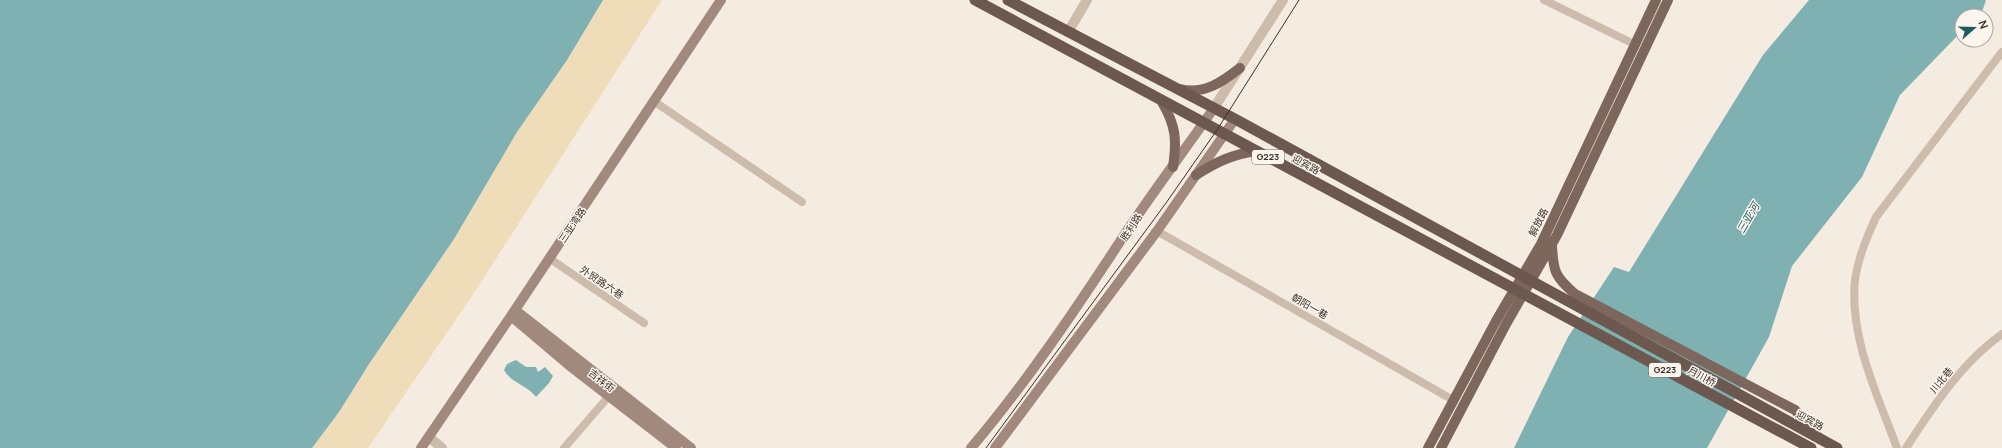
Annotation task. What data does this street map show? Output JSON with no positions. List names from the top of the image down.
{
  "streets": {
    "highway": ["G223", "迎宾路", "月川桥"],
    "main road": [
      "解放路",
      "三亚湾路",
      "胜利路",
      "吉祥街"
    ],
    "street": ["外贸路六巷", "朝阳一巷", "川北巷"]
  },
  "crossings": [
    ["迎宾路", "解放路"],
    ["迎宾路", "胜利路"],
    ["迎宾路", "月川桥"],
    ["解放路", "朝阳一巷"],
    ["三亚湾路", "外贸路六巷"],
    ["三亚湾路", "吉祥街"]
  ],
  "water": ["三亚河"],
  "north": "right"
}
